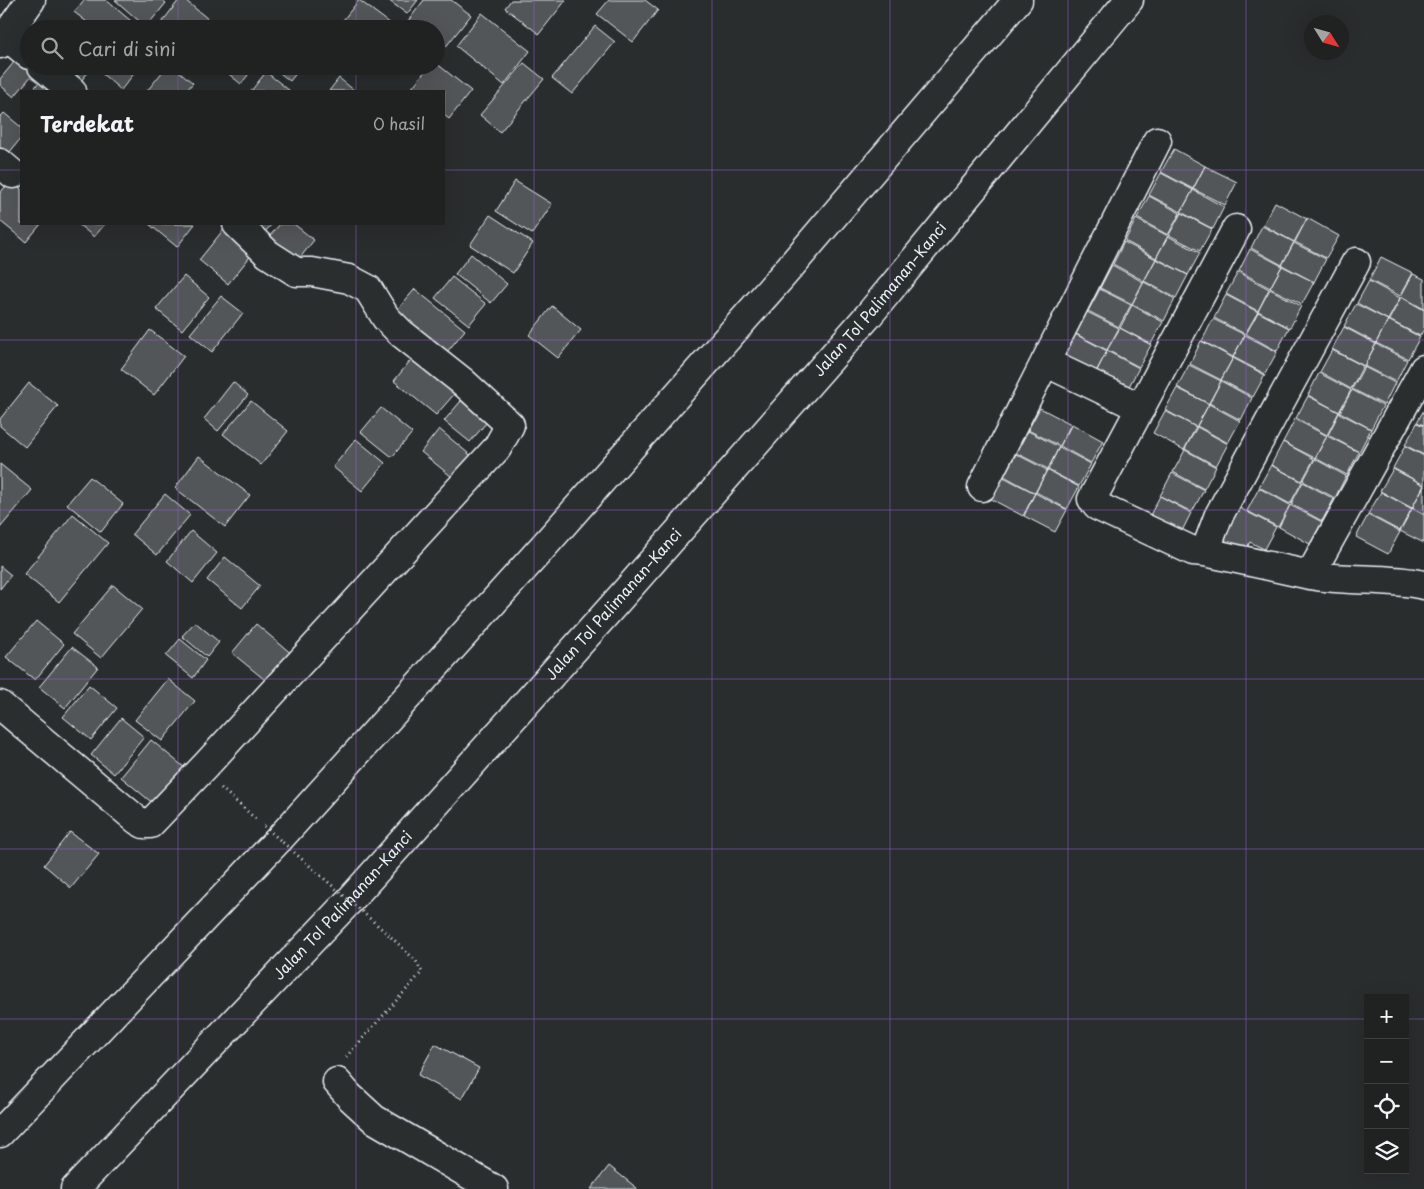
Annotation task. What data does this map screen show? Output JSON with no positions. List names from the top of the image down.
{
  "streets": {
    "main road": ["Jalan Tol Palimanan–Kanci"]
  },
  "north": "bottom right",
  "page": {
    "search": "Cari di sini",
    "heading": ["Terdekat", "0 hasil"],
    "map_buttons": ["+", "−"]
  }
}
